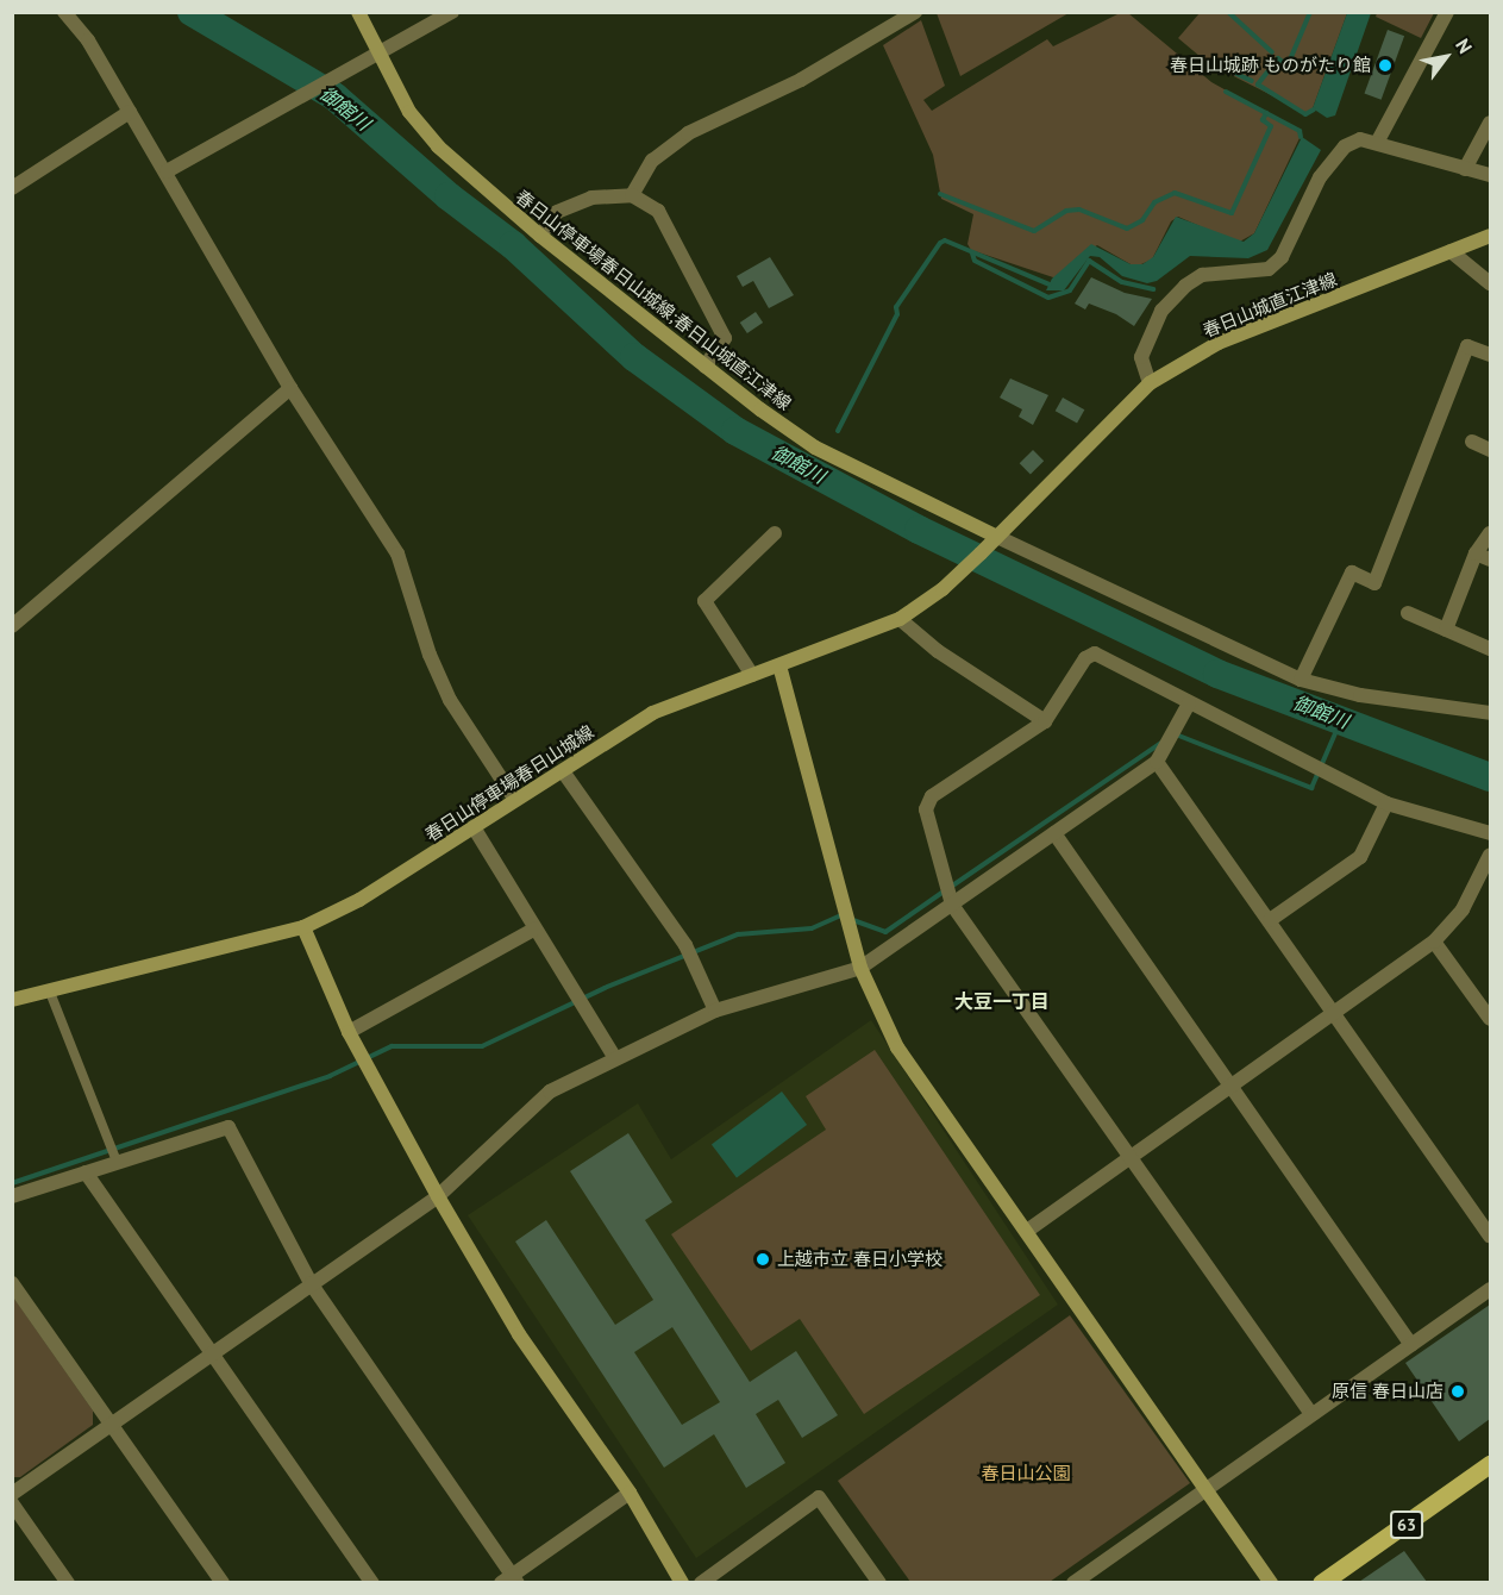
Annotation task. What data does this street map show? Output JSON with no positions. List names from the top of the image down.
{
  "streets": {
    "main road": [
      "春日山停車場春日山城線;春日山城直江津線",
      "春日山城直江津線",
      "春日山停車場春日山城線",
      "63"
    ]
  },
  "crossings": [
    ["春日山停車場春日山城線;春日山城直江津線", "春日山城直江津線"],
    ["春日山停車場春日山城線;春日山城直江津線", "春日山停車場春日山城線"],
    ["春日山城直江津線", "春日山停車場春日山城線"]
  ],
  "districts": ["大豆一丁目"],
  "water": ["御館川"],
  "parks": ["春日山公園"],
  "places": ["春日山城跡 ものがたり館", "上越市立 春日小学校", "原信 春日山店"],
  "north": "top right"
}
